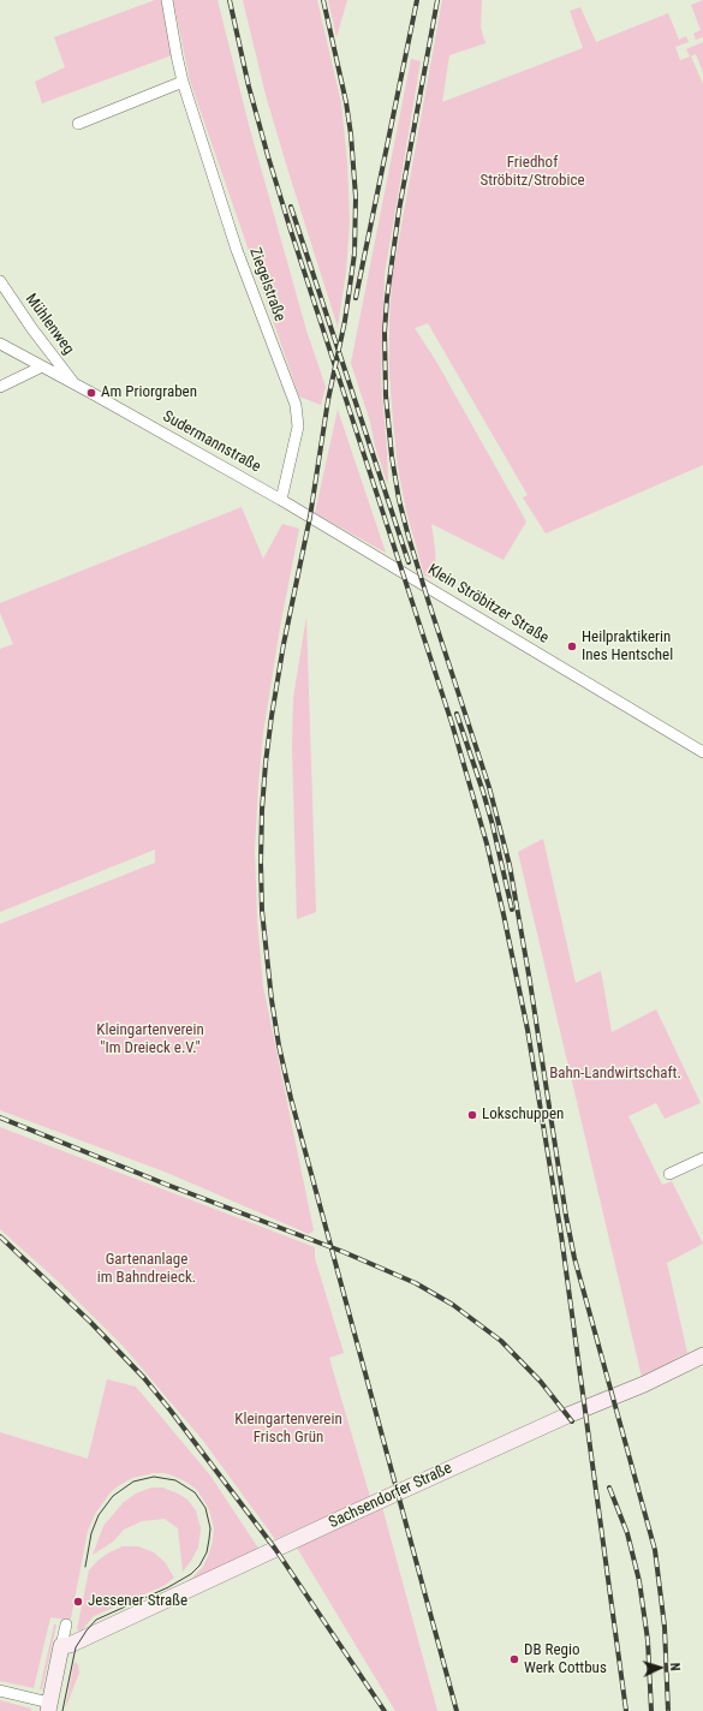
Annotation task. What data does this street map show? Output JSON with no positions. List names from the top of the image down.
{
  "streets": {
    "street": [
      "Ziegelstraße",
      "Mühlenweg",
      "Sudermannstraße",
      "Klein Ströbitzer Straße",
      "Sachsendorfer Straße"
    ]
  },
  "crossings": [
    ["Ziegelstraße", "Sudermannstraße"],
    ["Ziegelstraße", "Klein Ströbitzer Straße"],
    ["Mühlenweg", "Sudermannstraße"],
    ["Sudermannstraße", "Klein Ströbitzer Straße"]
  ],
  "parks": [
    "Friedhof Ströbitz/Strobice",
    "Kleingartenverein \"Im Dreieck e.V.\"",
    "Bahn-Landwirtschaft.",
    "Gartenanlage im Bahndreieck.",
    "Kleingartenverein Frisch Grün"
  ],
  "places": [
    "Am Priorgraben",
    "Heilpraktikerin Ines Hentschel",
    "Lokschuppen",
    "Jessener Straße",
    "DB Regio Werk Cottbus"
  ],
  "north": "right"
}
